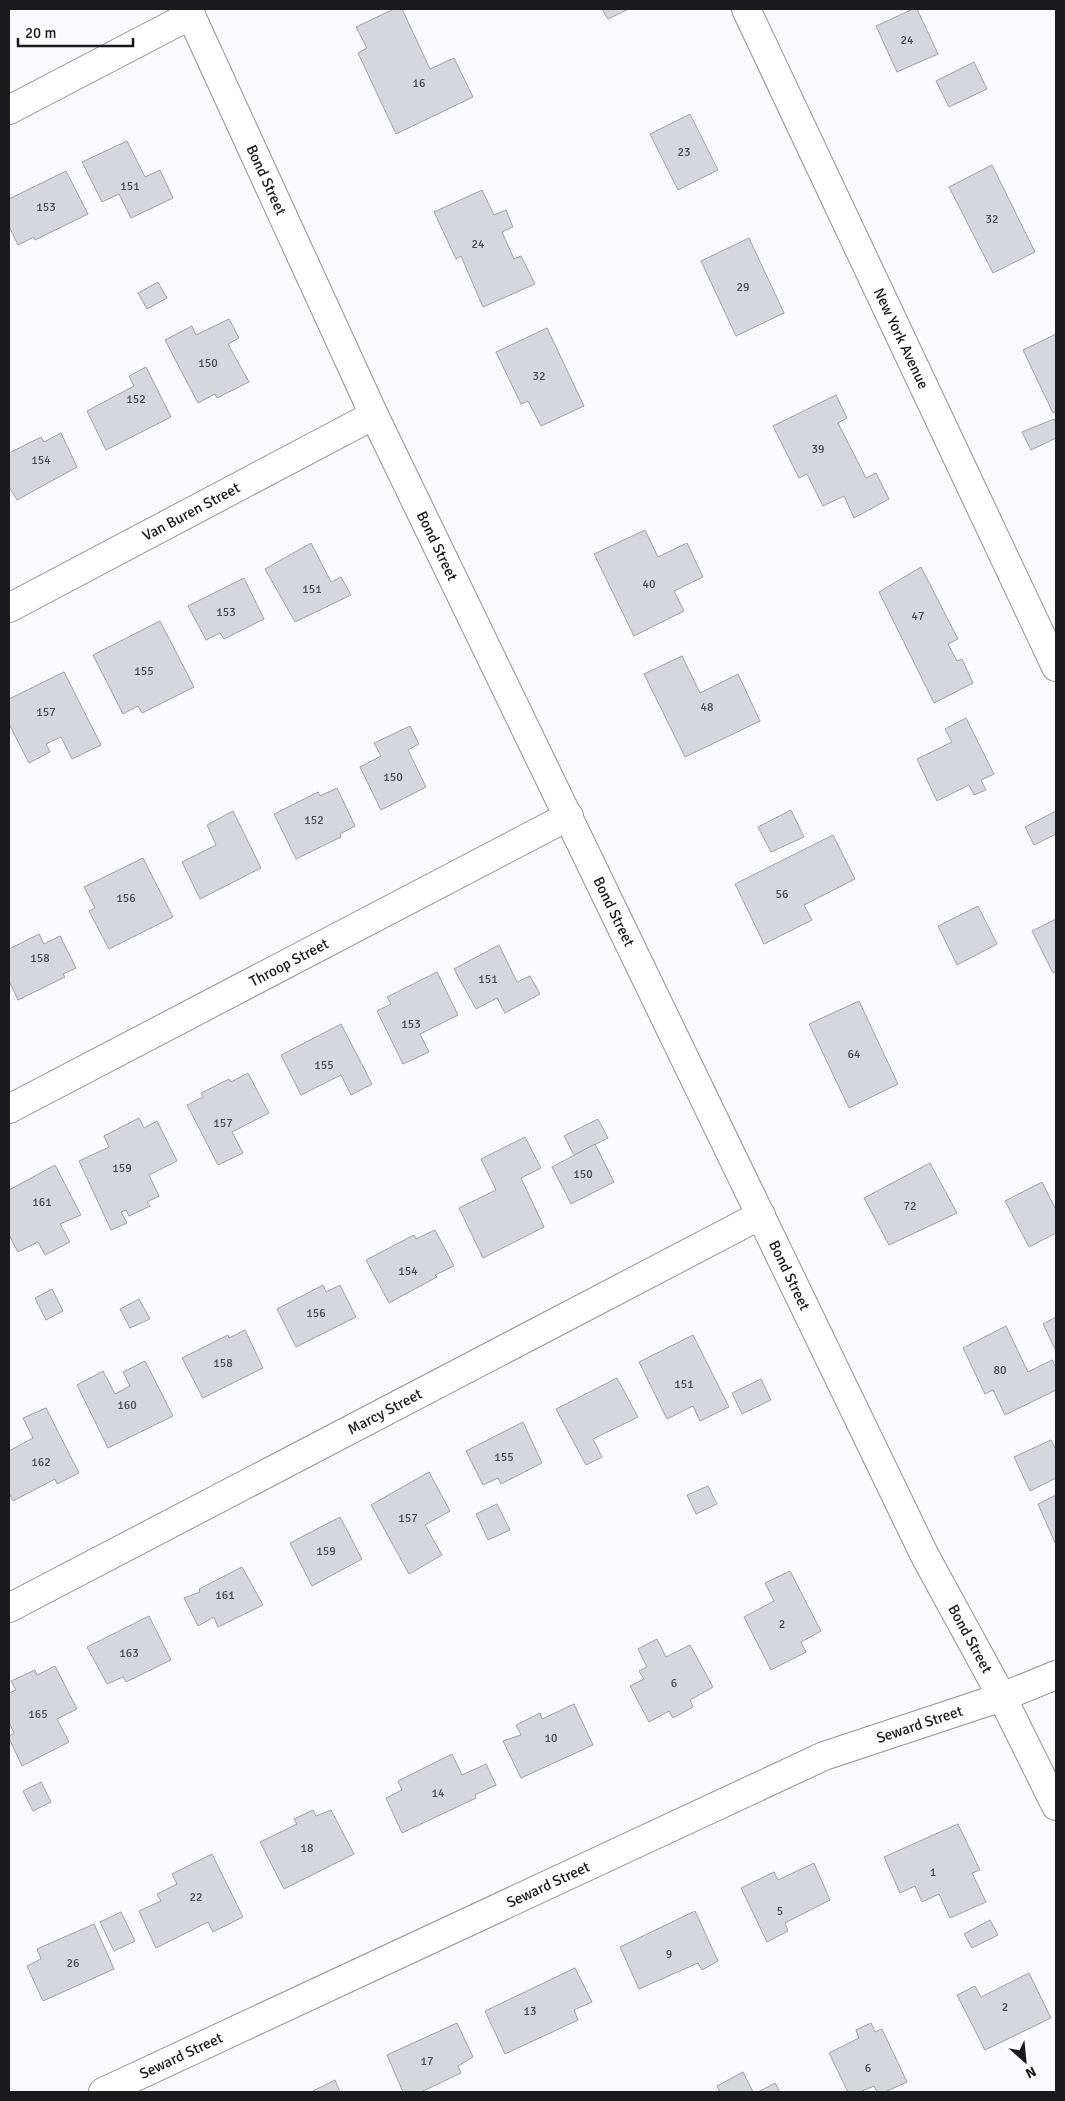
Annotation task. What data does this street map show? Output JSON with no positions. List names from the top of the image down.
{
  "streets": {
    "street": [
      "Bond Street",
      "New York Avenue",
      "Van Buren Street",
      "Throop Street",
      "Marcy Street",
      "Seward Street"
    ]
  },
  "crossings": [
    ["Bond Street", "Van Buren Street"],
    ["Bond Street", "Throop Street"],
    ["Bond Street", "Marcy Street"],
    ["Bond Street", "Seward Street"]
  ],
  "house_numbers": [
    "24",
    "16",
    "23",
    "151",
    "153",
    "32",
    "24",
    "29",
    "150",
    "32",
    "152",
    "39",
    "154",
    "40",
    "151",
    "153",
    "47",
    "155",
    "48",
    "157",
    "150",
    "152",
    "56",
    "156",
    "158",
    "151",
    "153",
    "64",
    "155",
    "157",
    "159",
    "150",
    "161",
    "72",
    "154",
    "156",
    "158",
    "80",
    "151",
    "160",
    "155",
    "162",
    "157",
    "159",
    "161",
    "2",
    "163",
    "6",
    "165",
    "10",
    "14",
    "18",
    "1",
    "22",
    "5",
    "9",
    "26",
    "2",
    "13",
    "17",
    "6"
  ],
  "scale_bar": "20 m",
  "north": "bottom right"
}
